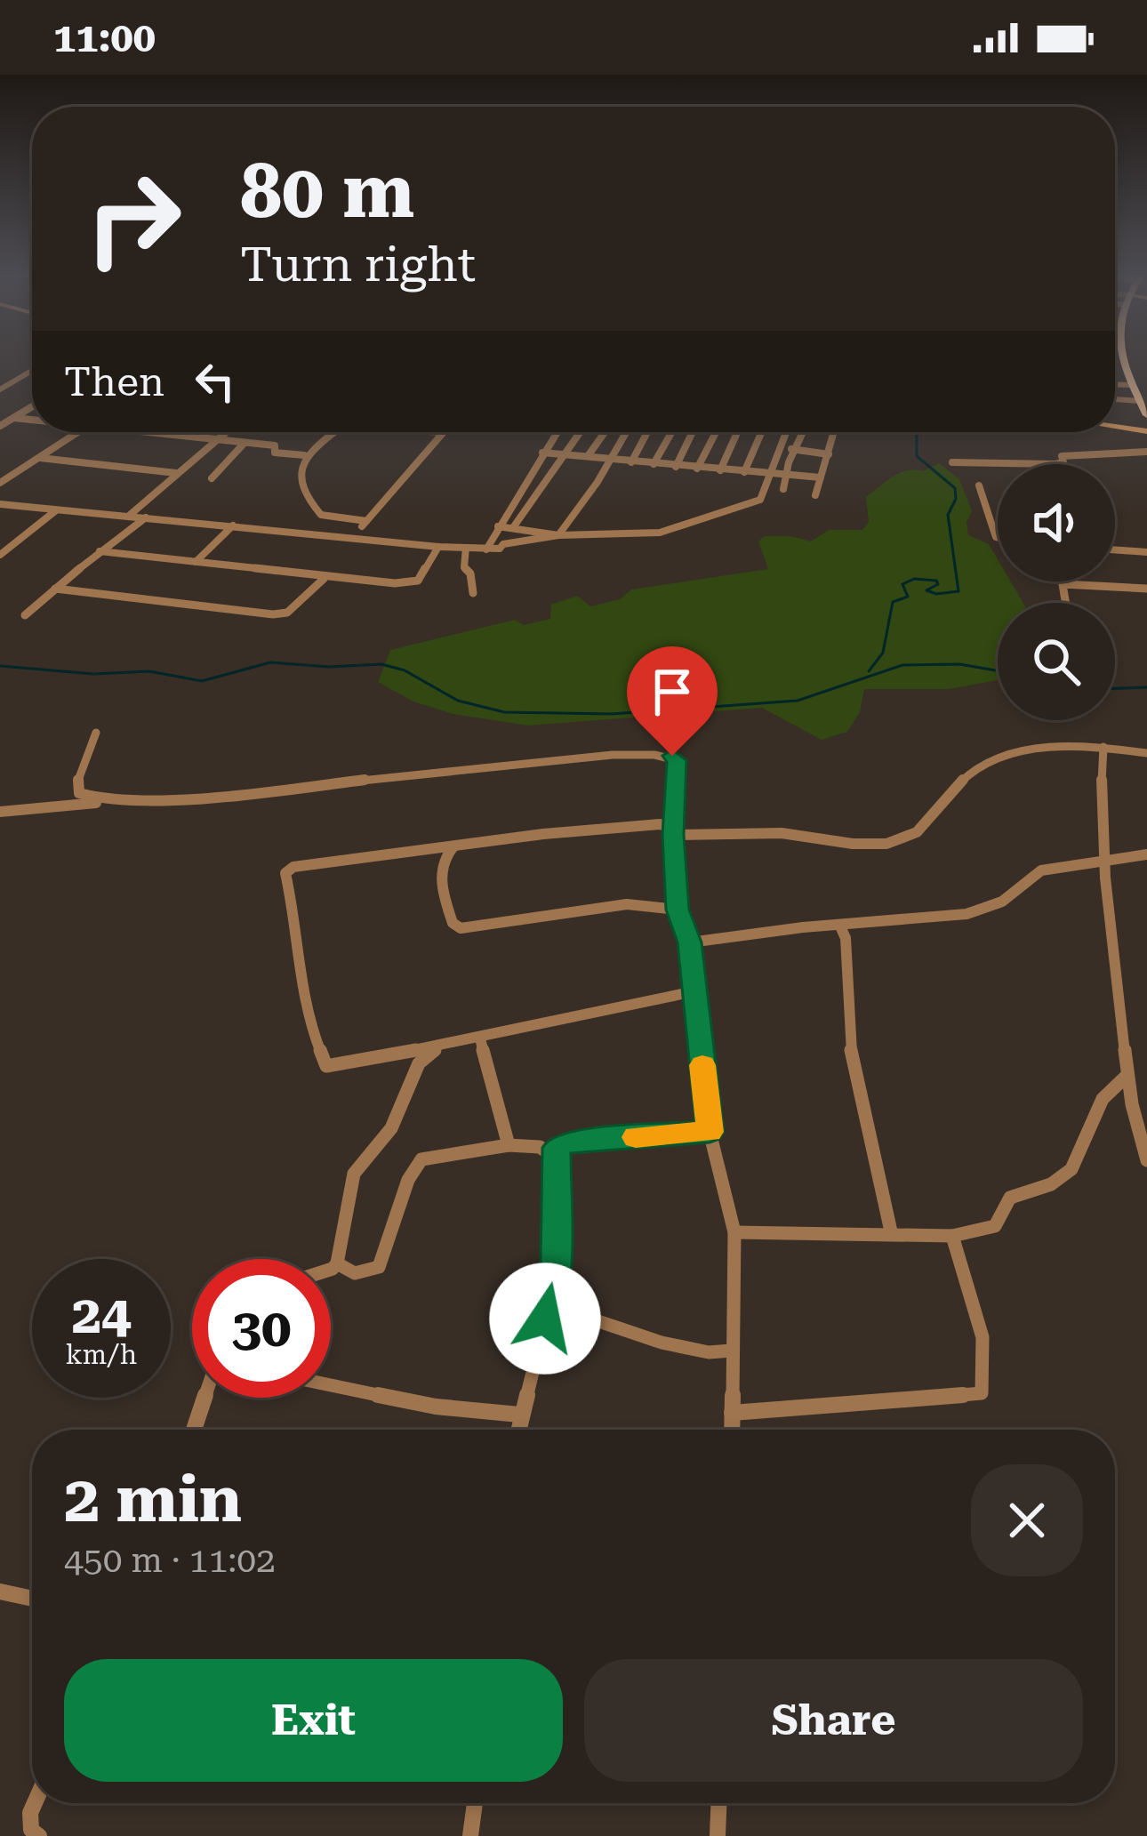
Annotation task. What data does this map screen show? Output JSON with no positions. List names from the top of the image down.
{
  "page": {
    "status": "11:00",
    "turn": ["80 m", "Turn right"],
    "then": "Then",
    "speed": "24 km/h",
    "limit": "30",
    "heading": ["2 min", "450 m · 11:02"],
    "buttons": ["Exit", "Share"]
  }
}
